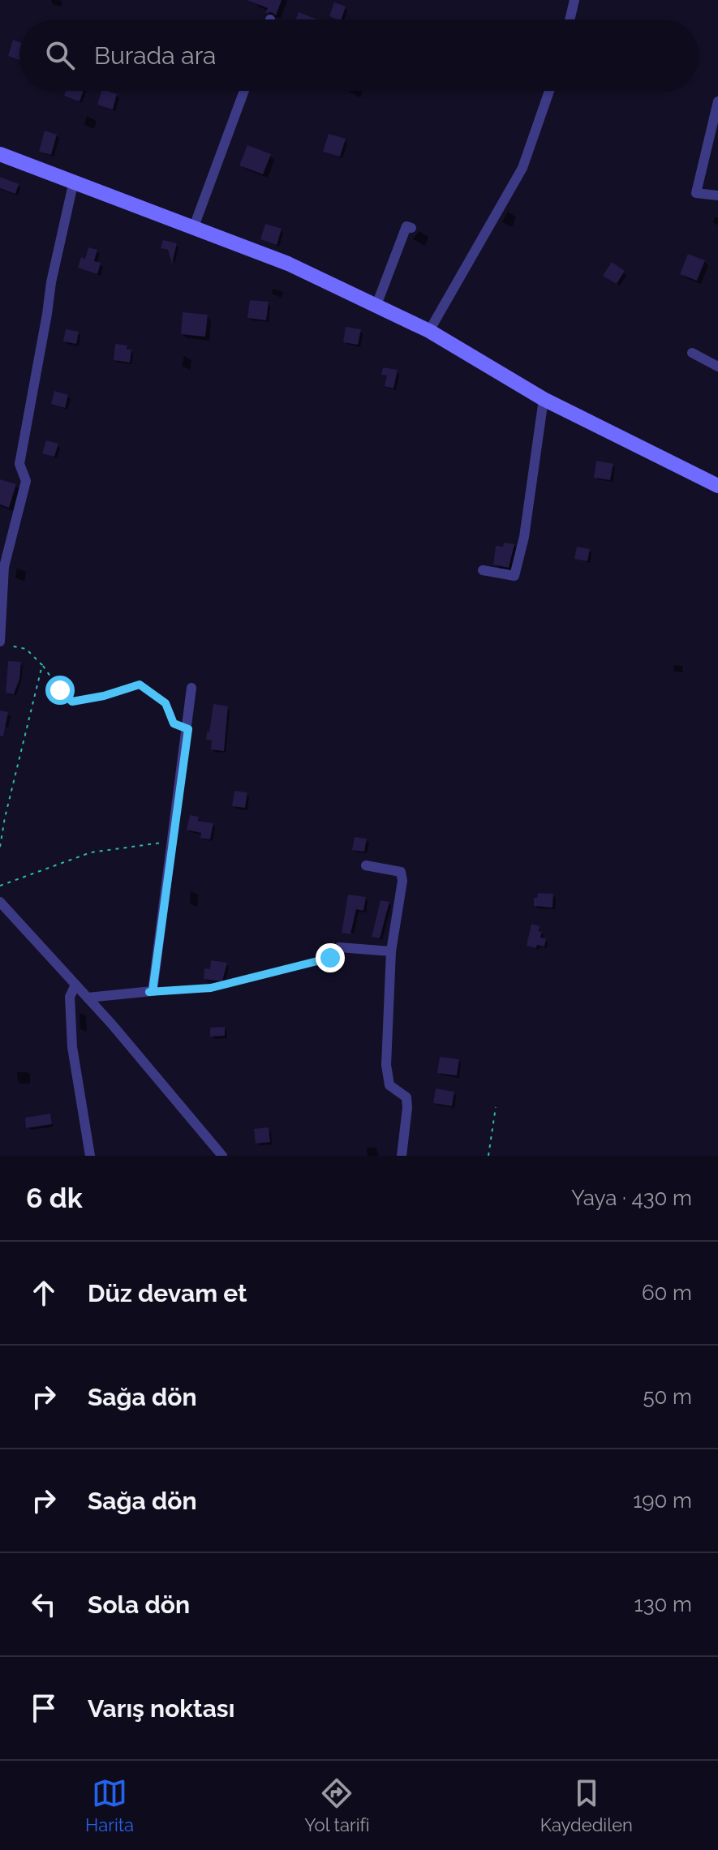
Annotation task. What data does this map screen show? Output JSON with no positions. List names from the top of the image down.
{
  "page": {
    "search": "Burada ara",
    "heading": ["6 dk", "Yaya · 430 m"],
    "list": [
      ["Düz devam et", "60 m"],
      ["Sağa dön", "50 m"],
      ["Sağa dön", "190 m"],
      ["Sola dön", "130 m"],
      "Varış noktası"
    ],
    "nav": ["Harita", "Yol tarifi", "Kaydedilen"]
  }
}
